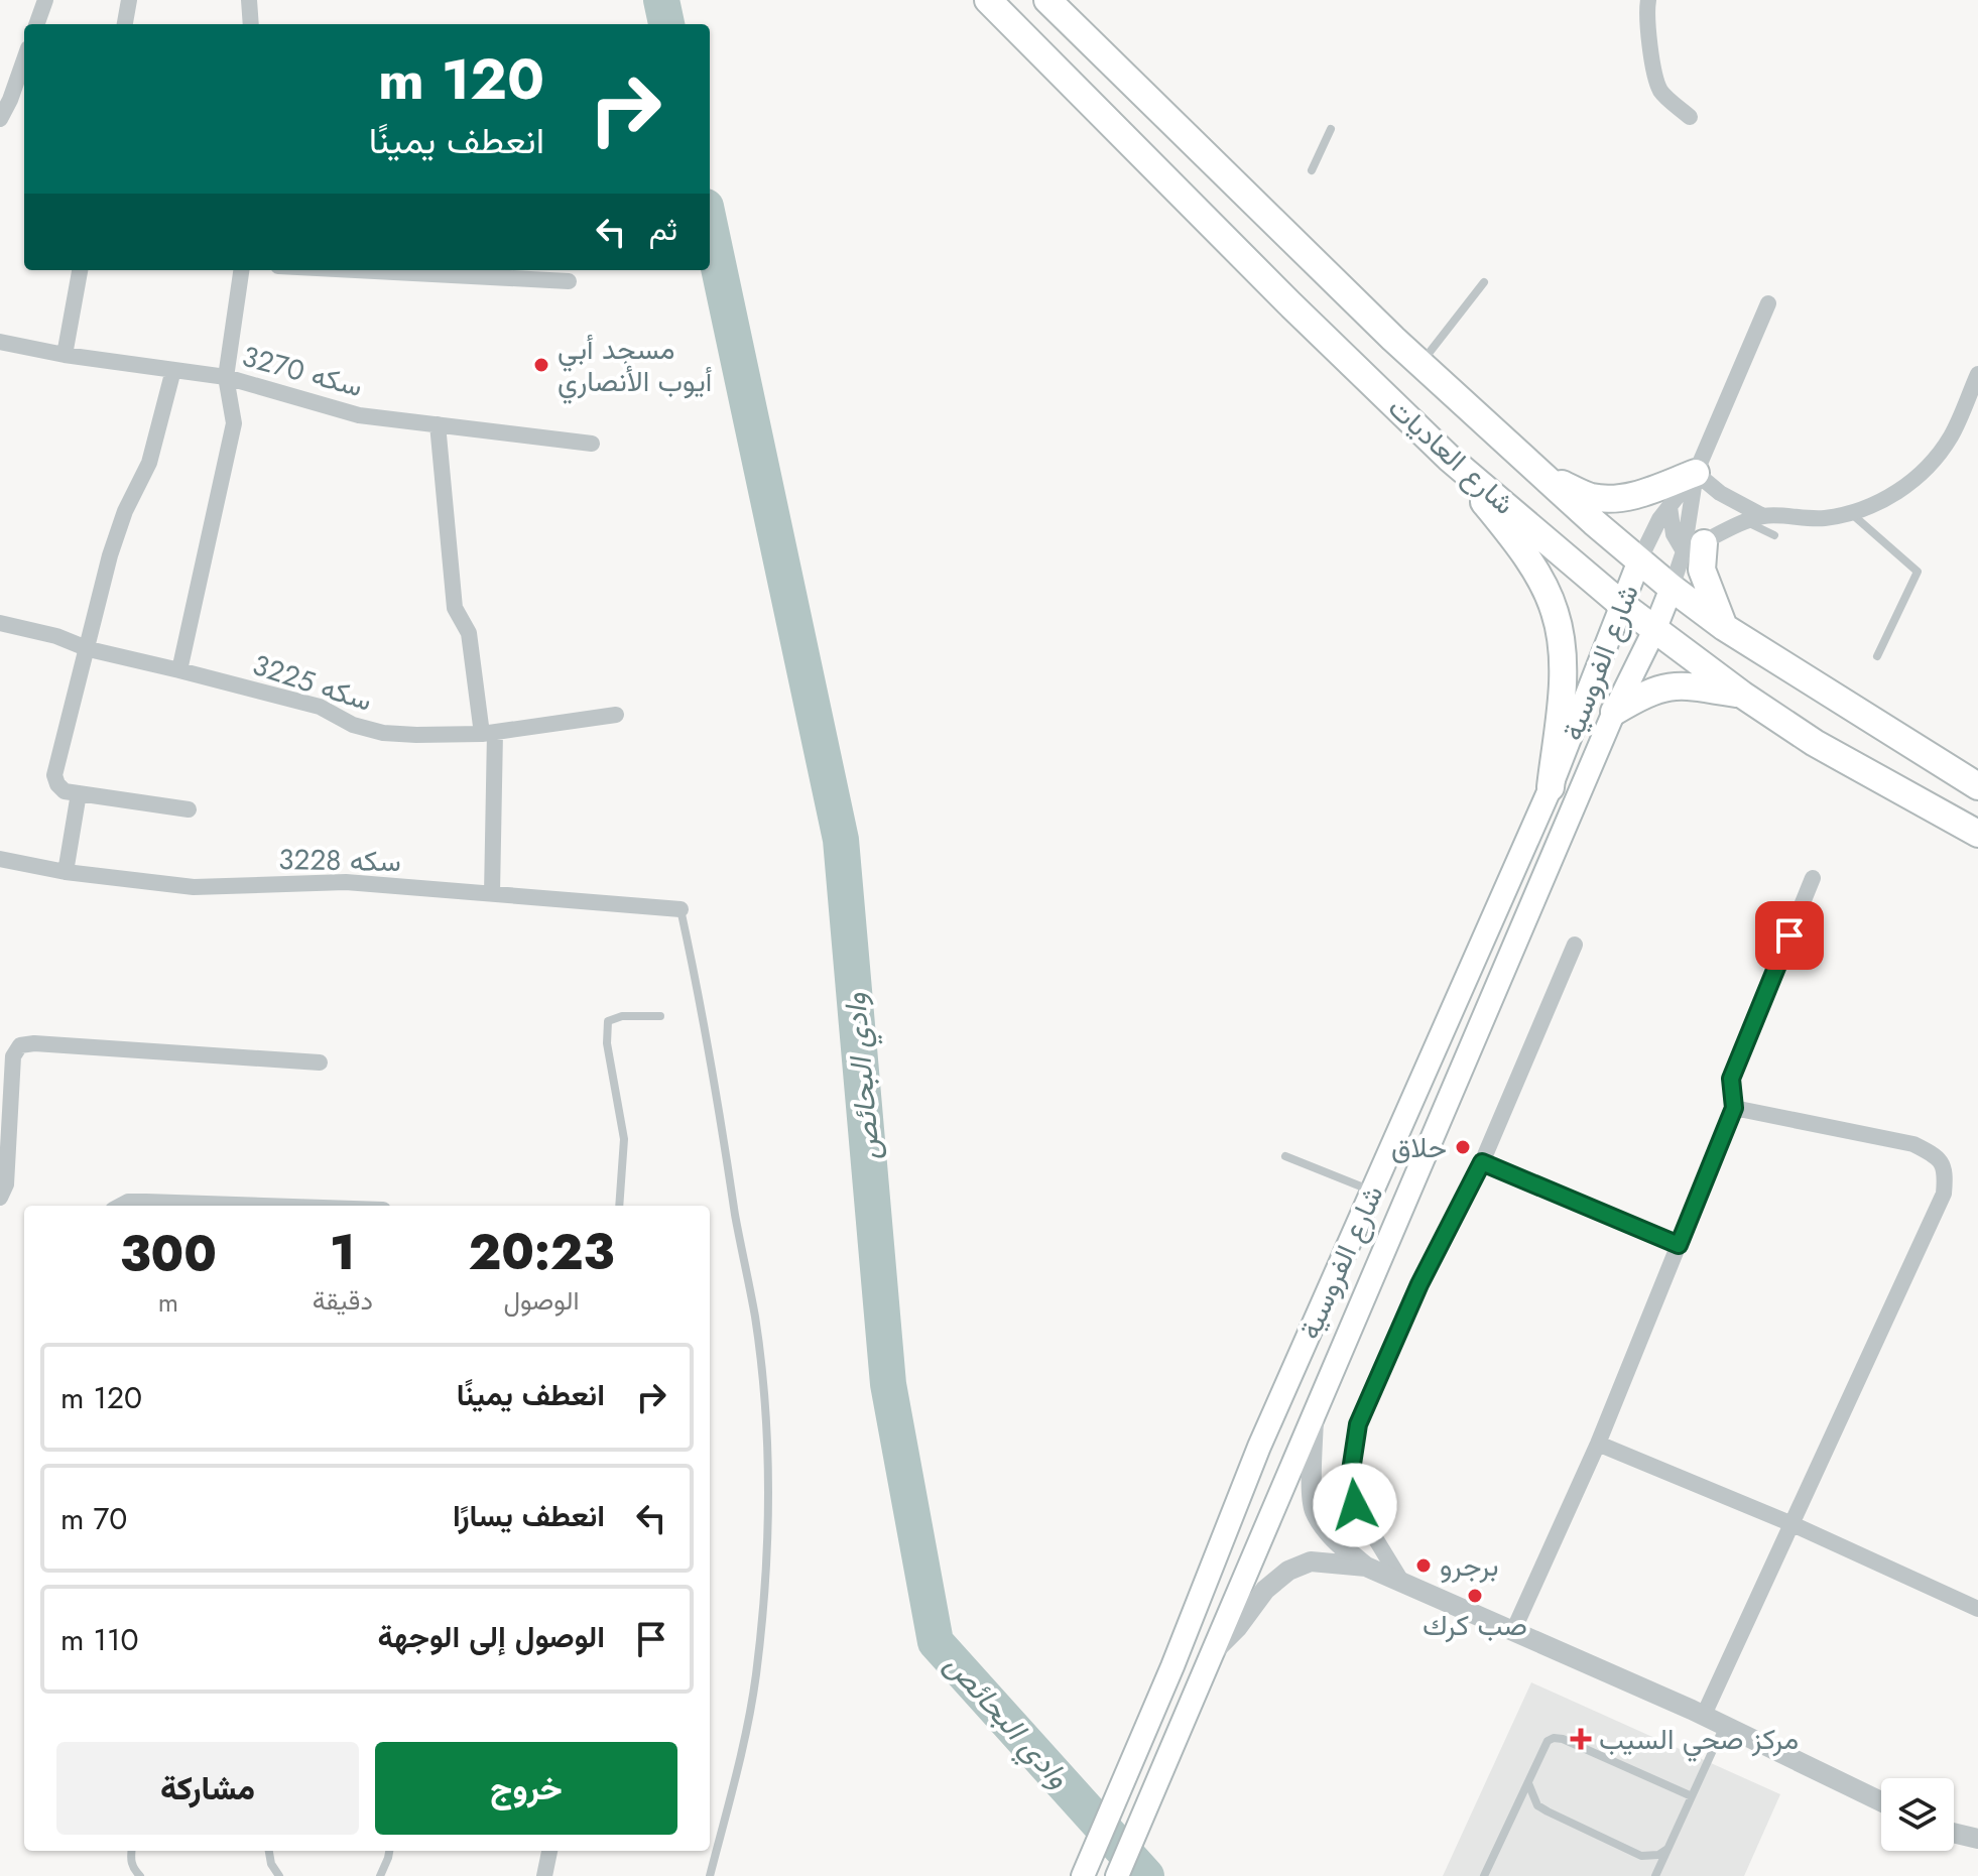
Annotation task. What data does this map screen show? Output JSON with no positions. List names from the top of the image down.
{
  "streets": {
    "main road": ["شارع العاديات", "شارع الفروسية"],
    "street": ["سكه 3270", "سكه 3225", "سكه 3228"]
  },
  "crossings": [
    ["شارع العاديات", "شارع الفروسية"]
  ],
  "water": ["وادي البحائص"],
  "places": {
    "other": [
      "مسجد أبي أيوب الأنصاري",
      "حلاق",
      "برجرو",
      "صب كرك"
    ],
    "health": ["مركز صحي السيب"]
  },
  "page": {
    "turn": ["120 m", "انعطف يمينًا"],
    "then": "ثم",
    "eta": [
      "20:23",
      "الوصول",
      "1",
      "دقيقة",
      "300",
      "m"
    ],
    "list": [
      {
        "name": "انعطف يمينًا",
        "value": "120 m"
      },
      {
        "name": "انعطف يسارًا",
        "value": "70 m"
      },
      {
        "name": "الوصول إلى الوجهة",
        "value": "110 m"
      }
    ],
    "buttons": ["خروج", "مشاركة"]
  }
}
